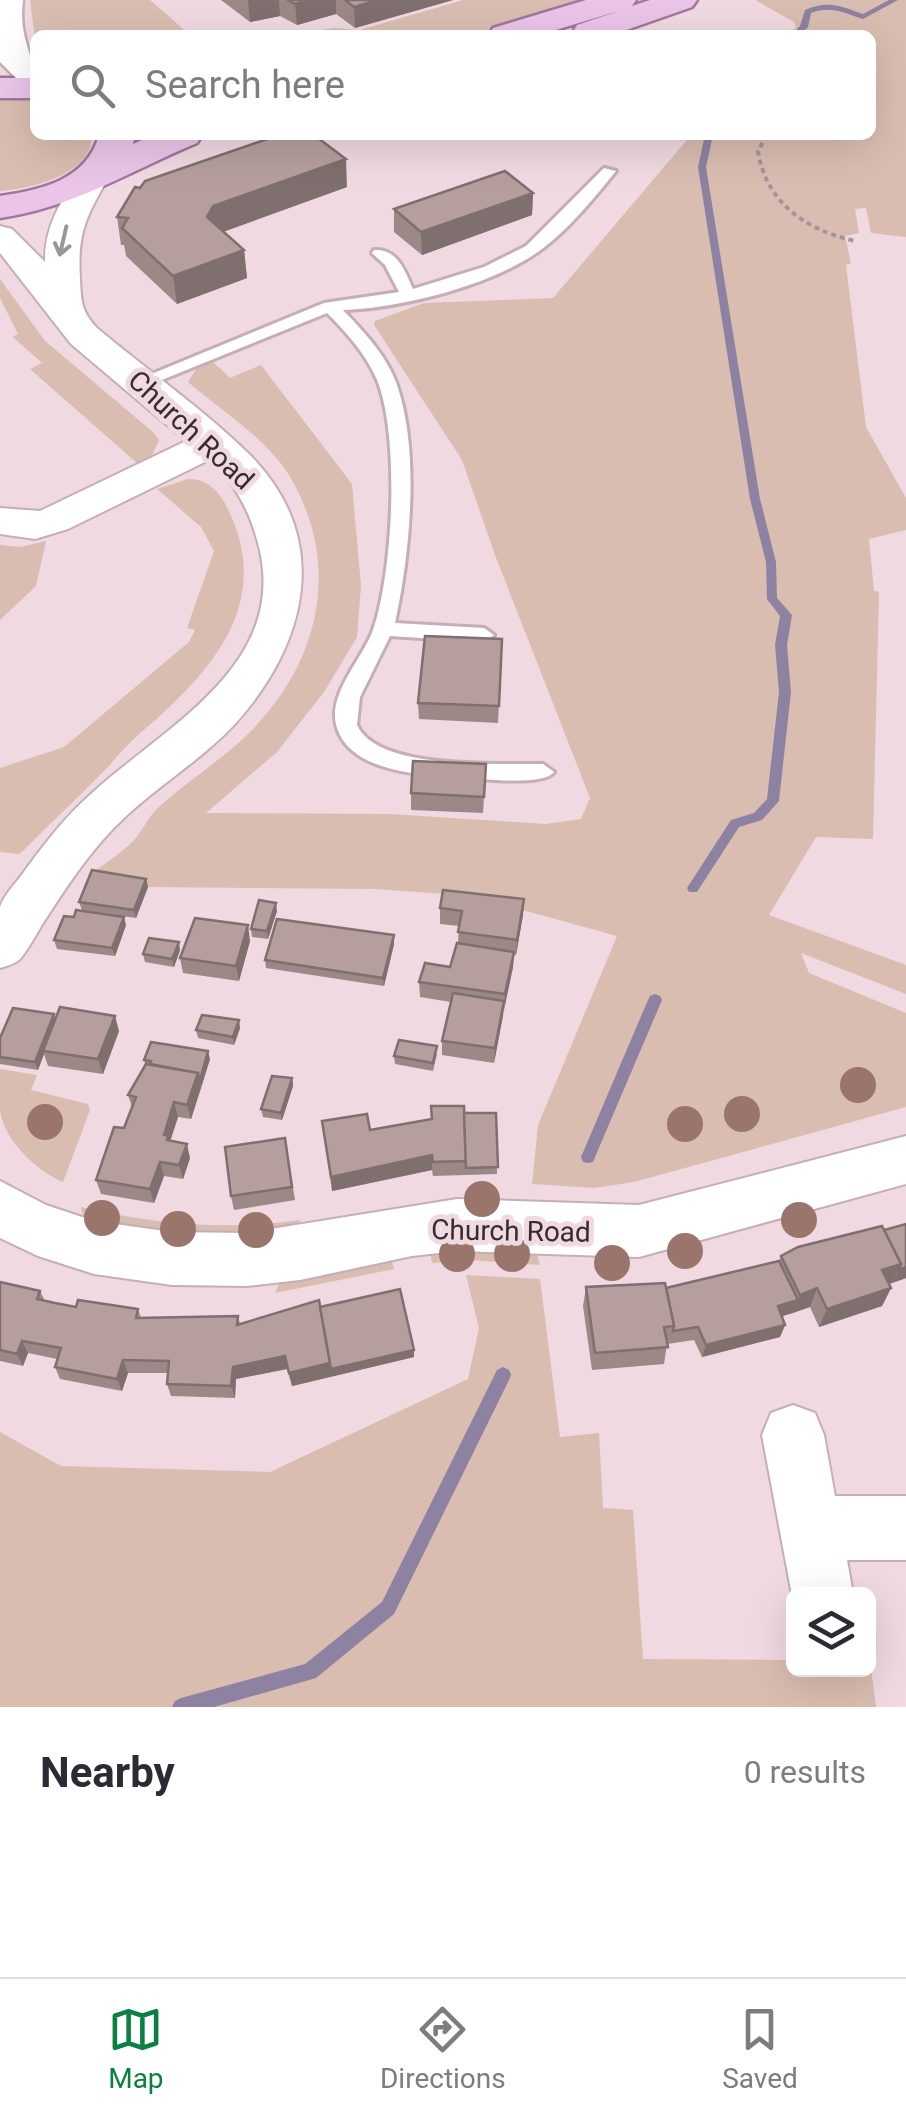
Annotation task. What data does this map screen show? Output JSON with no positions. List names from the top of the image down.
{
  "streets": {
    "street": ["Church Road"]
  },
  "page": {
    "search": "Search here",
    "heading": ["Nearby", "0 results"],
    "nav": ["Map", "Directions", "Saved"]
  }
}
